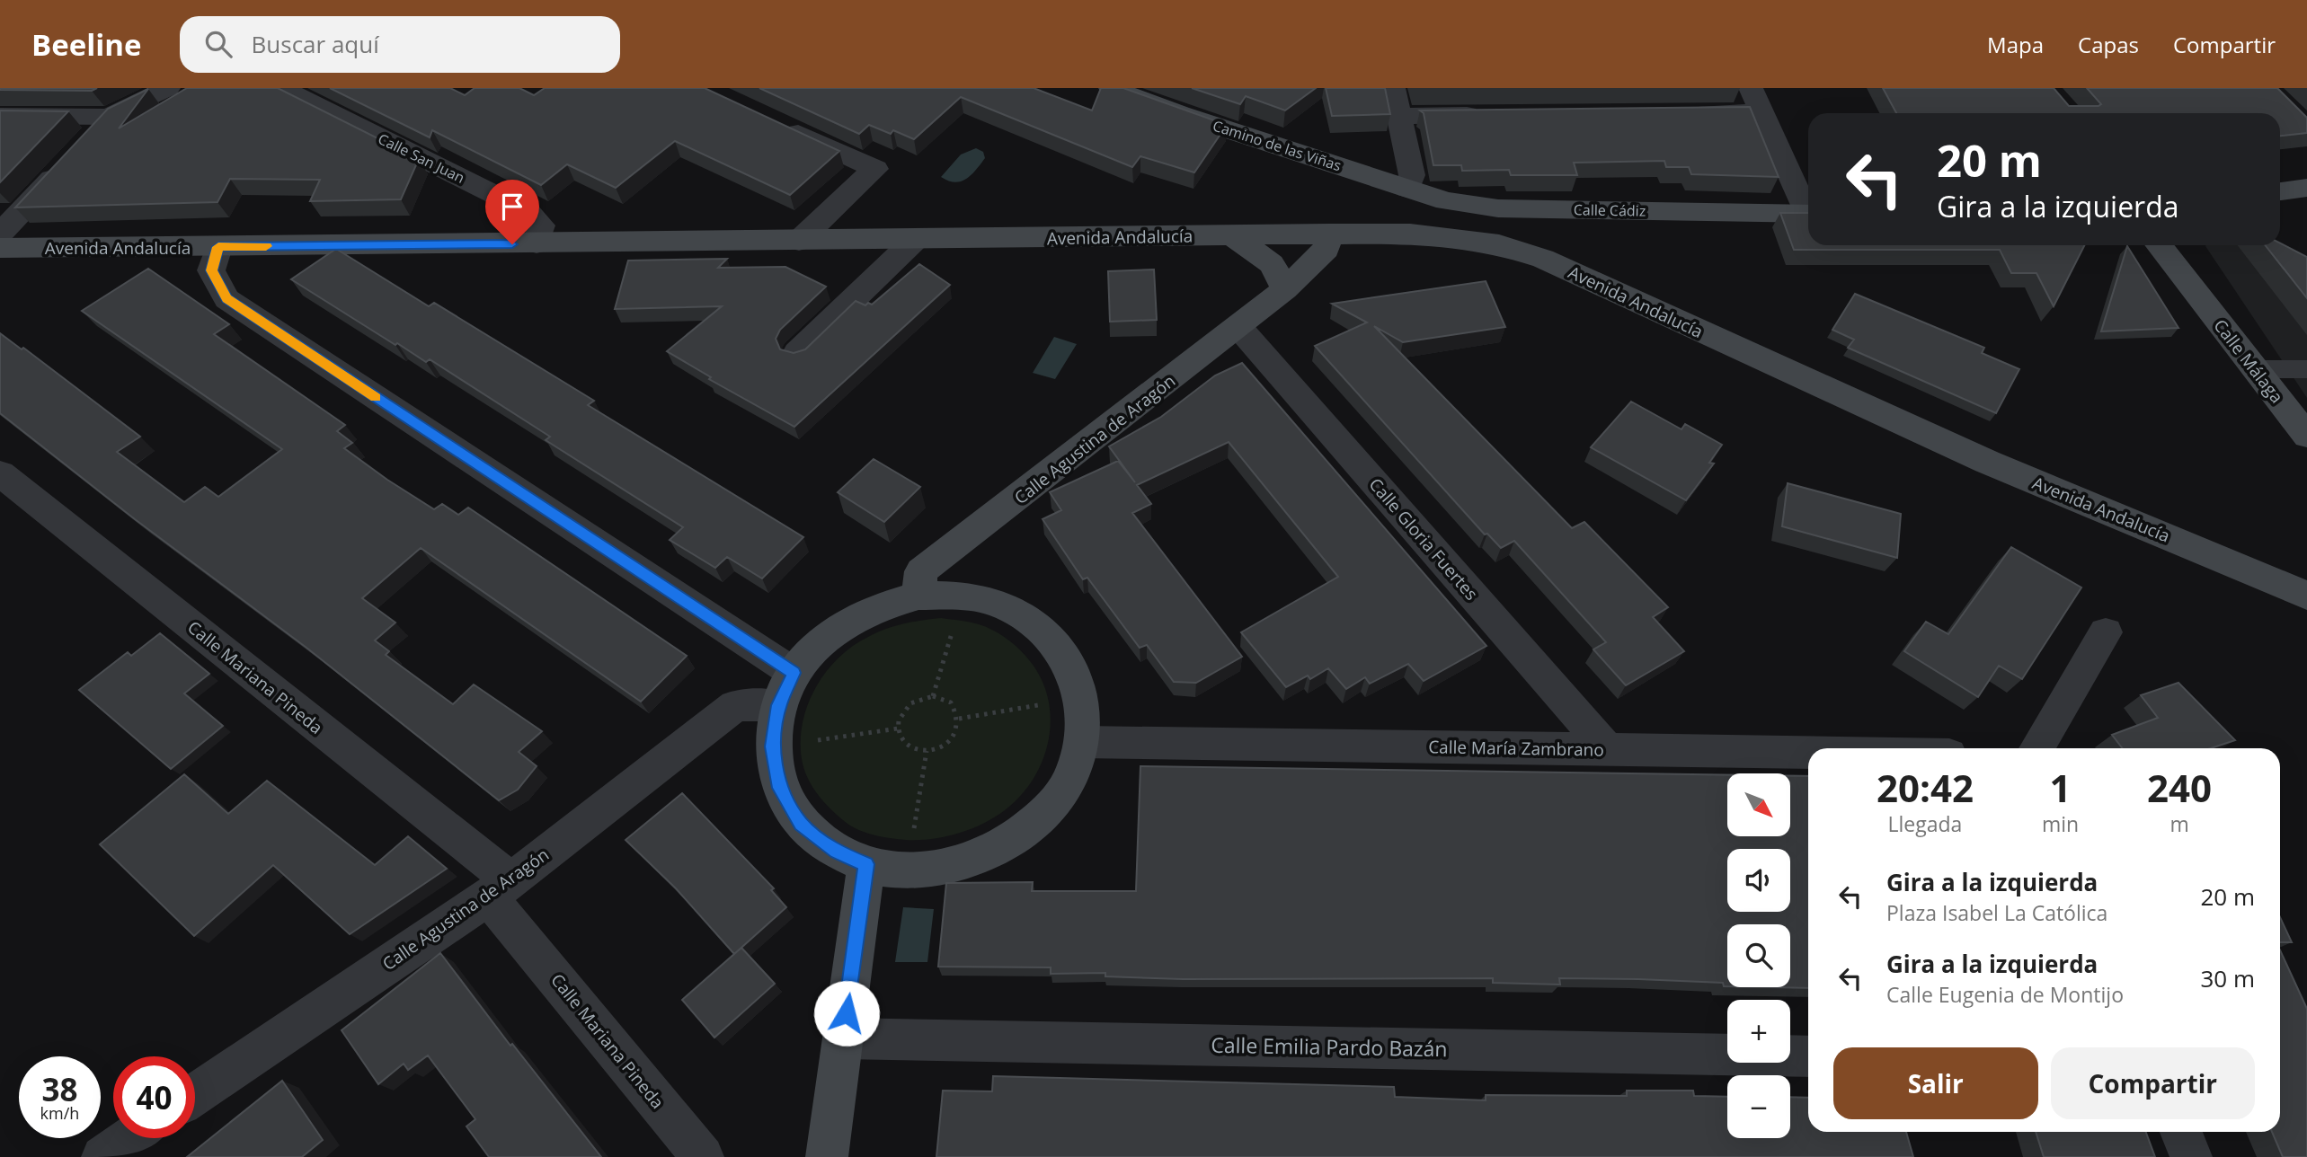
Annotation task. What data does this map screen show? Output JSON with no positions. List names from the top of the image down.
{
  "streets": {
    "street": [
      "Camino de las Viñas",
      "Calle San Juan",
      "Calle Cádiz",
      "Avenida Andalucía",
      "Calle Málaga",
      "Calle Agustina de Aragón",
      "Calle Gloria Fuertes",
      "Calle Mariana Pineda",
      "Calle María Zambrano",
      "Calle Emilia Pardo Bazán"
    ]
  },
  "crossings": [
    ["Camino de las Viñas", "Calle Cádiz"],
    ["Calle San Juan", "Avenida Andalucía"],
    ["Avenida Andalucía", "Calle Agustina de Aragón"],
    ["Calle Agustina de Aragón", "Calle Gloria Fuertes"],
    ["Calle Agustina de Aragón", "Calle Mariana Pineda"],
    ["Calle Gloria Fuertes", "Calle María Zambrano"]
  ],
  "north": "bottom right",
  "page": {
    "header": "Beeline",
    "search": "Buscar aquí",
    "nav": ["Mapa", "Capas", "Compartir"],
    "turn": ["20 m", "Gira a la izquierda"],
    "eta": [
      "20:42",
      "Llegada",
      "1",
      "min",
      "240",
      "m"
    ],
    "map_buttons": ["+", "−"],
    "list": [
      {
        "name": "Gira a la izquierda",
        "note": "Plaza Isabel La Católica",
        "value": "20 m"
      },
      {
        "name": "Gira a la izquierda",
        "note": "Calle Eugenia de Montijo",
        "value": "30 m"
      }
    ],
    "buttons": ["Salir", "Compartir"],
    "speed": "38 km/h",
    "limit": "40"
  }
}
